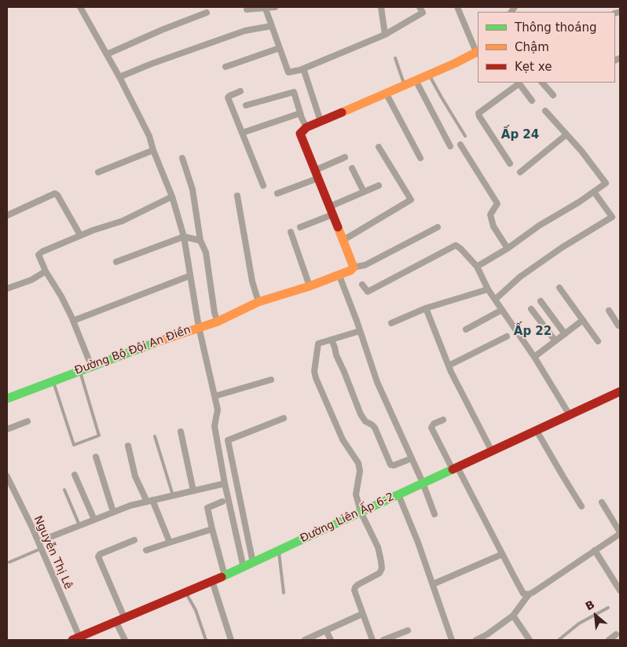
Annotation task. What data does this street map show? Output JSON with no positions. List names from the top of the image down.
{
  "streets": {
    "street": ["Đường Bộ Đội An Điền", "Đường Liên Ấp 6-2", "Nguyễn Thị Lê"]
  },
  "crossings": [
    ["Đường Liên Ấp 6-2", "Nguyễn Thị Lê"]
  ],
  "districts": ["Ấp 24", "Ấp 22"],
  "legend": ["Thông thoáng", "Chậm", "Kẹt xe"],
  "north": "top left"
}
